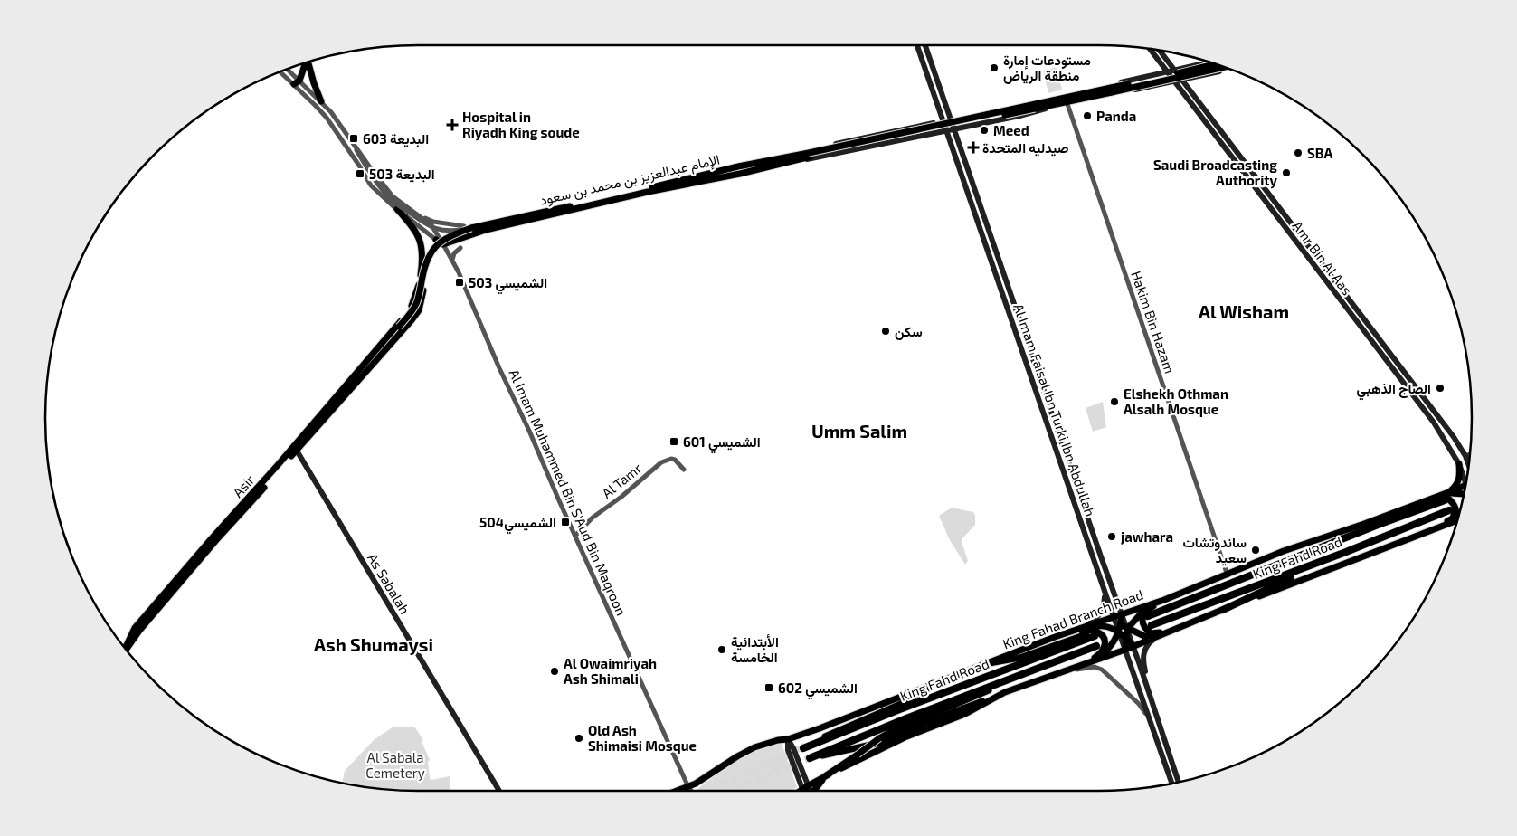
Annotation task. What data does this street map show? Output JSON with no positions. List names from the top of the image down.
{
  "streets": {
    "highway": ["King Fahd Road"],
    "main road": [
      "الإمام عبدالعزيز بن محمد بن سعود",
      "Amr Bin Al Aas",
      "Al Imam Faisal Ibn Turki Ibn Abdullah",
      "Asir",
      "As Sabalah",
      "King Fahad Branch Road"
    ],
    "street": ["Hakim Bin Hazam", "Al Tamr", "Al Imam Muhammed Bin S'Aud Bin Maqroon"]
  },
  "crossings": [
    ["الإمام عبدالعزيز بن محمد بن سعود", "Amr Bin Al Aas"],
    ["الإمام عبدالعزيز بن محمد بن سعود", "Hakim Bin Hazam"],
    ["الإمام عبدالعزيز بن محمد بن سعود", "Al Imam Faisal Ibn Turki Ibn Abdullah"],
    ["الإمام عبدالعزيز بن محمد بن سعود", "Asir"],
    ["الإمام عبدالعزيز بن محمد بن سعود", "Al Imam Muhammed Bin S'Aud Bin Maqroon"],
    ["Hakim Bin Hazam", "King Fahad Branch Road"],
    ["Al Imam Faisal Ibn Turki Ibn Abdullah", "King Fahad Branch Road"],
    ["Al Tamr", "Al Imam Muhammed Bin S'Aud Bin Maqroon"],
    ["Asir", "Al Imam Muhammed Bin S'Aud Bin Maqroon"],
    ["Asir", "As Sabalah"],
    ["Al Imam Muhammed Bin S'Aud Bin Maqroon", "King Fahad Branch Road"],
    ["King Fahd Road", "King Fahad Branch Road"]
  ],
  "districts": ["Al Wisham", "Umm Salim", "Ash Shumaysi"],
  "parks": ["Al Sabala Cemetery"],
  "places": {
    "other": [
      "مستودعات إمارة منطقة الرياض",
      "Panda",
      "Meed",
      "SBA",
      "Saudi Broadcasting Authority",
      "سكن",
      "الصاج الذهبي",
      "Elshekh Othman Alsalh Mosque",
      "jawhara",
      "ساندوتشات سعيد",
      "الأبتدائية الخامسة",
      "Al Owaimriyah Ash Shimali",
      "Old Ash Shimaisi Mosque"
    ],
    "health": ["Hospital in Riyadh King soude", "صيدليه المتحدة"],
    "transit": [
      "البديعة 603",
      "البديعة 503",
      "الشميسي 503",
      "الشميسي 601",
      "الشميسي504",
      "الشميسي 602"
    ]
  }
}
